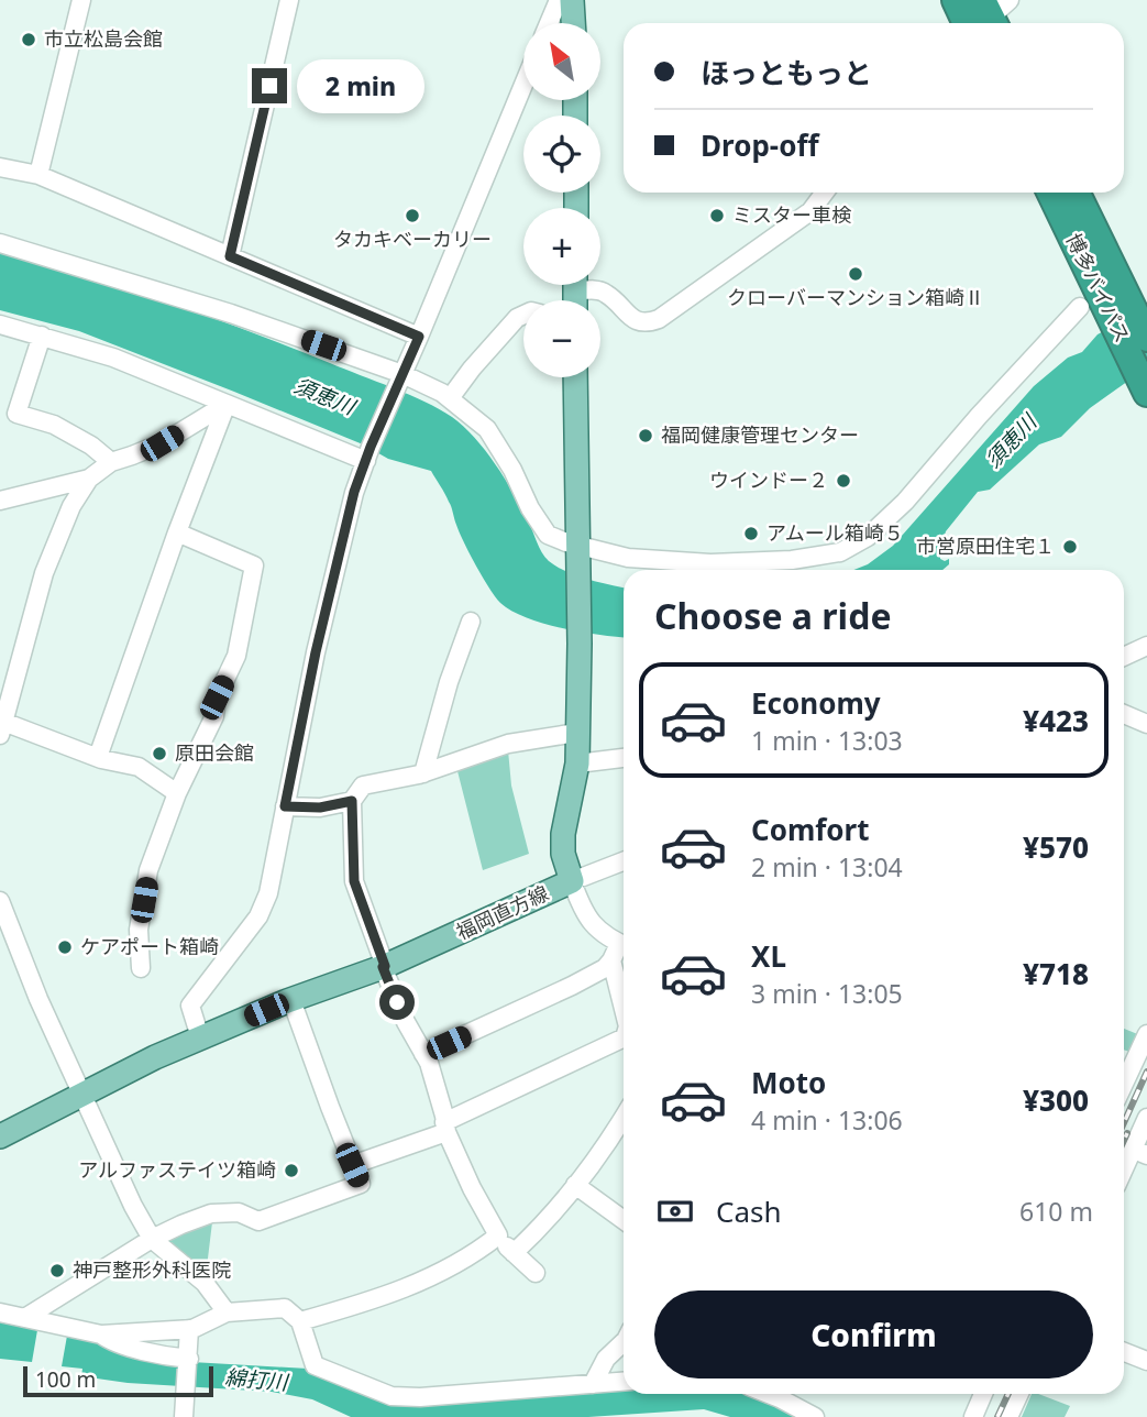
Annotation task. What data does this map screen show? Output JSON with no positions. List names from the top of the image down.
{
  "streets": {
    "highway": ["博多バイパス"],
    "main road": ["福岡直方線"]
  },
  "water": ["須恵川", "綿打川"],
  "places": [
    "市立松島会館",
    "タカキベーカリー",
    "ミスター車検",
    "クローバーマンション箱崎Ⅱ",
    "福岡健康管理センター",
    "ウインドー２",
    "アムール箱崎５",
    "市営原田住宅１",
    "原田会館",
    "ケアポート箱崎",
    "アルファステイツ箱崎",
    "神戸整形外科医院"
  ],
  "scale_bar": "100 m",
  "north": "top left",
  "page": {
    "map_buttons": ["+", "−"],
    "banner": ["ほっともっと", "Drop-off"],
    "bubble": "2 min",
    "heading": "Choose a ride",
    "list": [
      {
        "name": "Economy",
        "note": "1 min · 13:03",
        "value": "¥423"
      },
      {
        "name": "Comfort",
        "note": "2 min · 13:04",
        "value": "¥570"
      },
      {
        "name": "XL",
        "note": "3 min · 13:05",
        "value": "¥718"
      },
      {
        "name": "Moto",
        "note": "4 min · 13:06",
        "value": "¥300"
      }
    ],
    "pay": ["Cash", "610 m"],
    "buttons": "Confirm",
    "scale": "100 m"
  }
}
